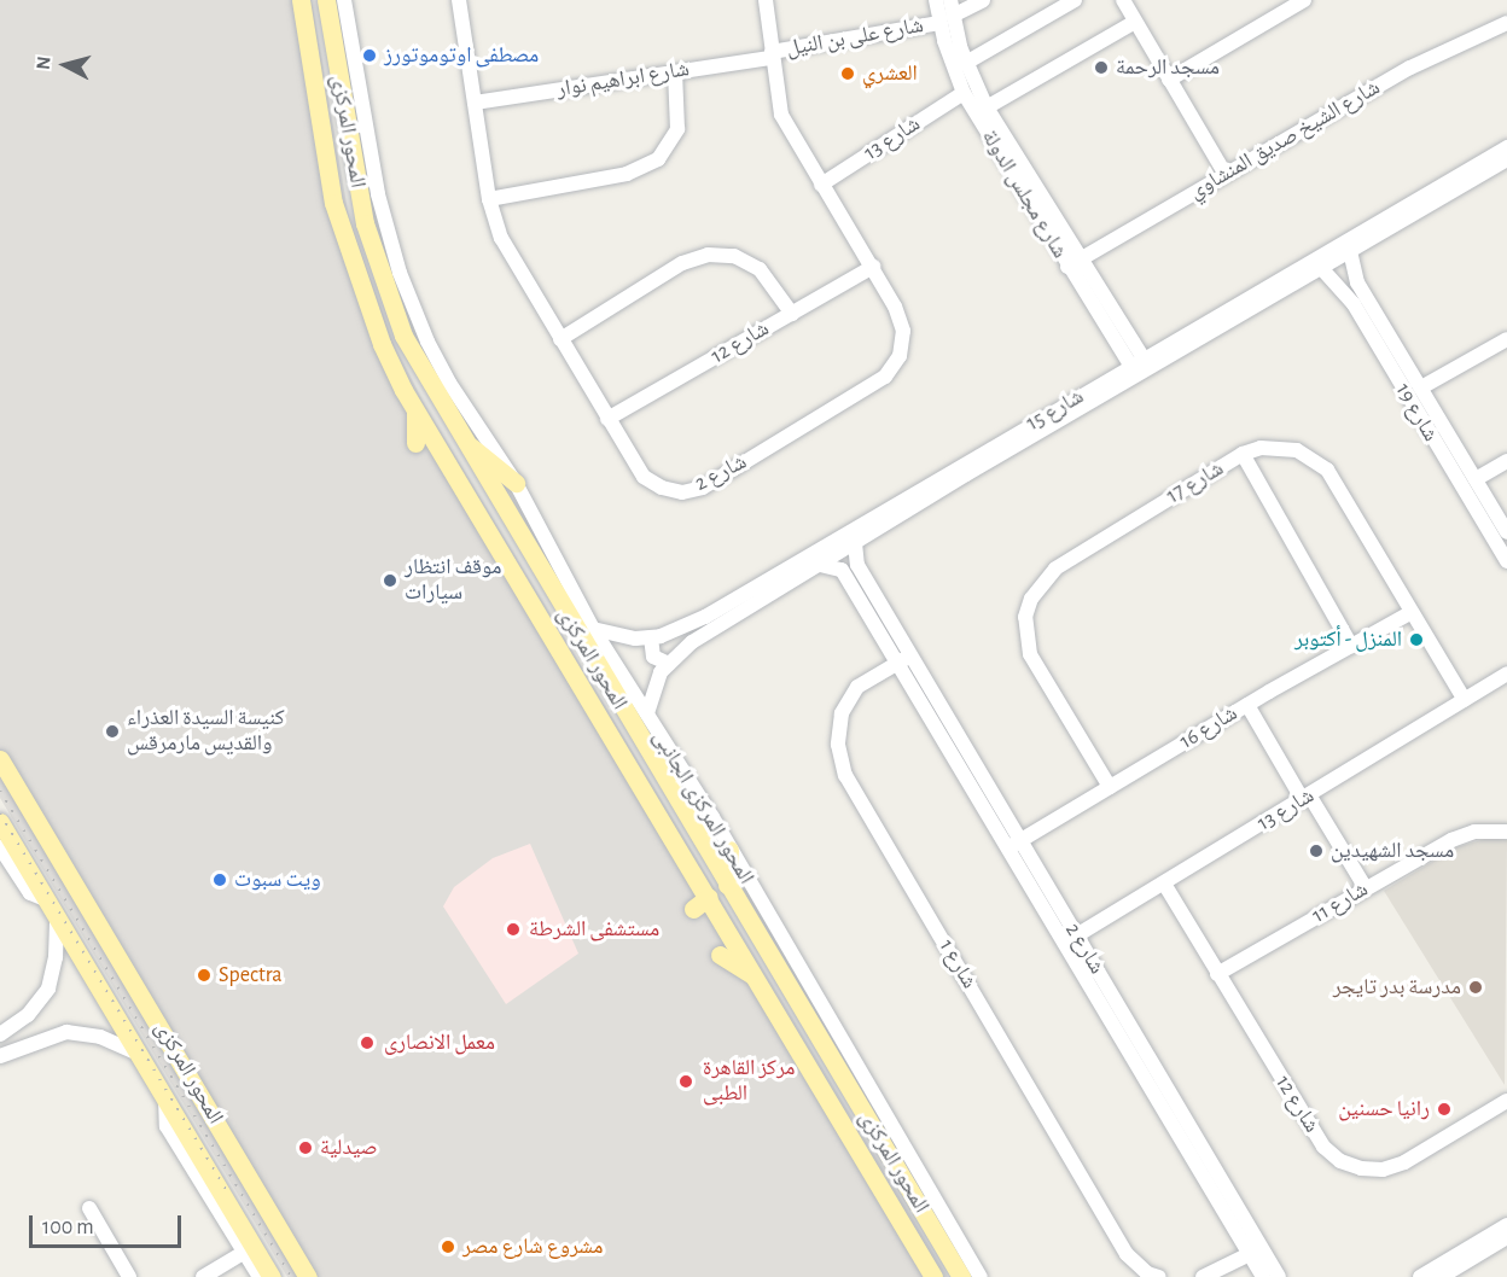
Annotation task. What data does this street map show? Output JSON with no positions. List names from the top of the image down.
{
  "streets": {
    "main road": ["المحور المركزى"],
    "street": [
      "شارع على بن النيل",
      "شارع ابراهيم نوار",
      "شارع 13",
      "شارع الشيخ صديق المنشاوي",
      "شارع مجلس الدولة",
      "شارع 12",
      "شارع 15",
      "شارع 19",
      "شارع 2",
      "شارع 17",
      "شارع 16",
      "المحور المركزى الجانبى",
      "شارع 11",
      "شارع 1"
    ]
  },
  "crossings": [
    ["شارع على بن النيل", "شارع ابراهيم نوار"],
    ["شارع على بن النيل", "شارع مجلس الدولة"],
    ["شارع على بن النيل", "شارع 2"],
    ["شارع ابراهيم نوار", "شارع 2"],
    ["شارع 13", "شارع مجلس الدولة"],
    ["شارع 13", "شارع 12"],
    ["شارع 13", "شارع 2"],
    ["شارع 13", "شارع 17"],
    ["شارع الشيخ صديق المنشاوي", "شارع مجلس الدولة"],
    ["شارع مجلس الدولة", "شارع 15"],
    ["شارع 12", "شارع 2"],
    ["شارع 12", "شارع 11"],
    ["شارع 15", "شارع 19"],
    ["شارع 15", "شارع 2"],
    ["شارع 15", "المحور المركزى الجانبى"],
    ["شارع 2", "شارع 16"],
    ["شارع 2", "شارع 1"],
    ["شارع 17", "شارع 16"]
  ],
  "places": [
    "مصطفى اوتوموتورز",
    "مسجد الرحمة",
    "العشري",
    "موقف انتظار سيارات",
    "المنزل - أكتوبر",
    "كنيسة السيدة العذراء والقديس مارمرقس",
    "مسجد الشهيدين",
    "ويت سبوت",
    "مستشفى الشرطة",
    "Spectra",
    "مدرسة بدر تايجر",
    "معمل الانصارى",
    "مركز القاهرة الطبى",
    "رانيا حسنين",
    "صيدلية",
    "مشروع شارع مصر"
  ],
  "scale_bar": "100 m",
  "north": "left"
}
